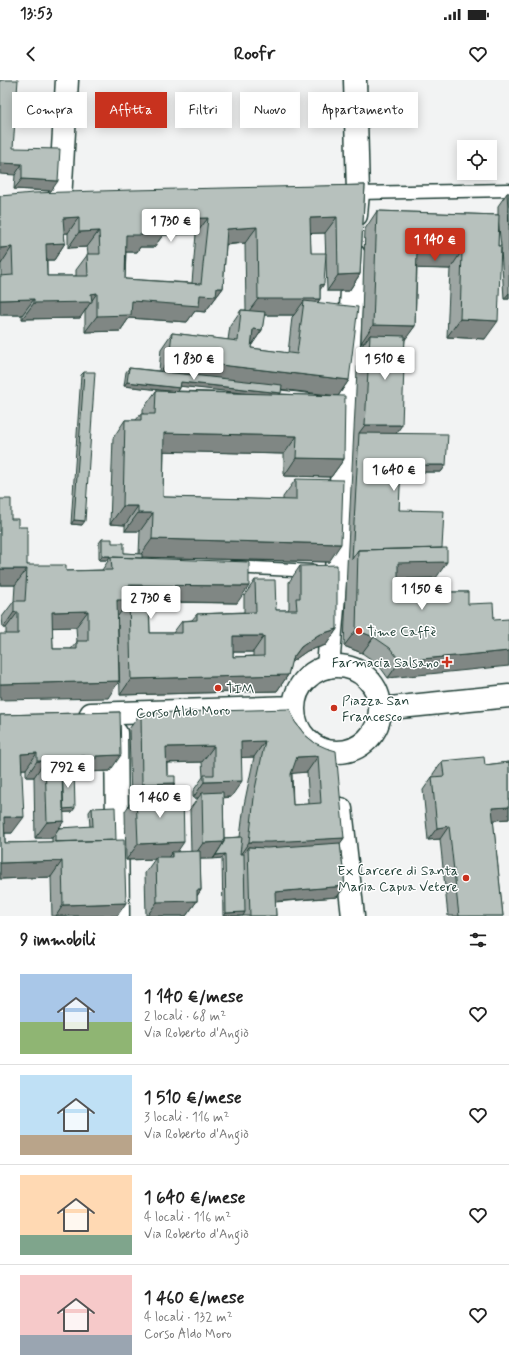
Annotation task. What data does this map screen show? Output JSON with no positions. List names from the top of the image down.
{
  "streets": {
    "street": ["Corso Aldo Moro"]
  },
  "places": {
    "other": [
      "Time Caffè",
      "TIM",
      "Piazza San Francesco",
      "Ex Carcere di Santa Maria Capua Vetere"
    ],
    "health": ["Farmacia Salsano"]
  },
  "page": {
    "status": "13:53",
    "header": "Roofr",
    "chip": [
      "Compra",
      "Affitta",
      "Filtri",
      "Nuovo",
      "Appartamento"
    ],
    "price": [
      "1 730 €",
      "1 140 €",
      "1 830 €",
      "1 510 €",
      "1 640 €",
      "1 150 €",
      "2 730 €",
      "792 €",
      "1 460 €"
    ],
    "heading": "9 immobili",
    "list": [
      {
        "name": "1 140 €/mese",
        "note": "2 locali · 68 m² · Via Roberto d'Angiò"
      },
      {
        "name": "1 510 €/mese",
        "note": "3 locali · 116 m² · Via Roberto d'Angiò"
      },
      {
        "name": "1 640 €/mese",
        "note": "4 locali · 116 m² · Via Roberto d'Angiò"
      },
      {
        "name": "1 460 €/mese",
        "note": "4 locali · 132 m² · Corso Aldo Moro"
      }
    ]
  }
}
